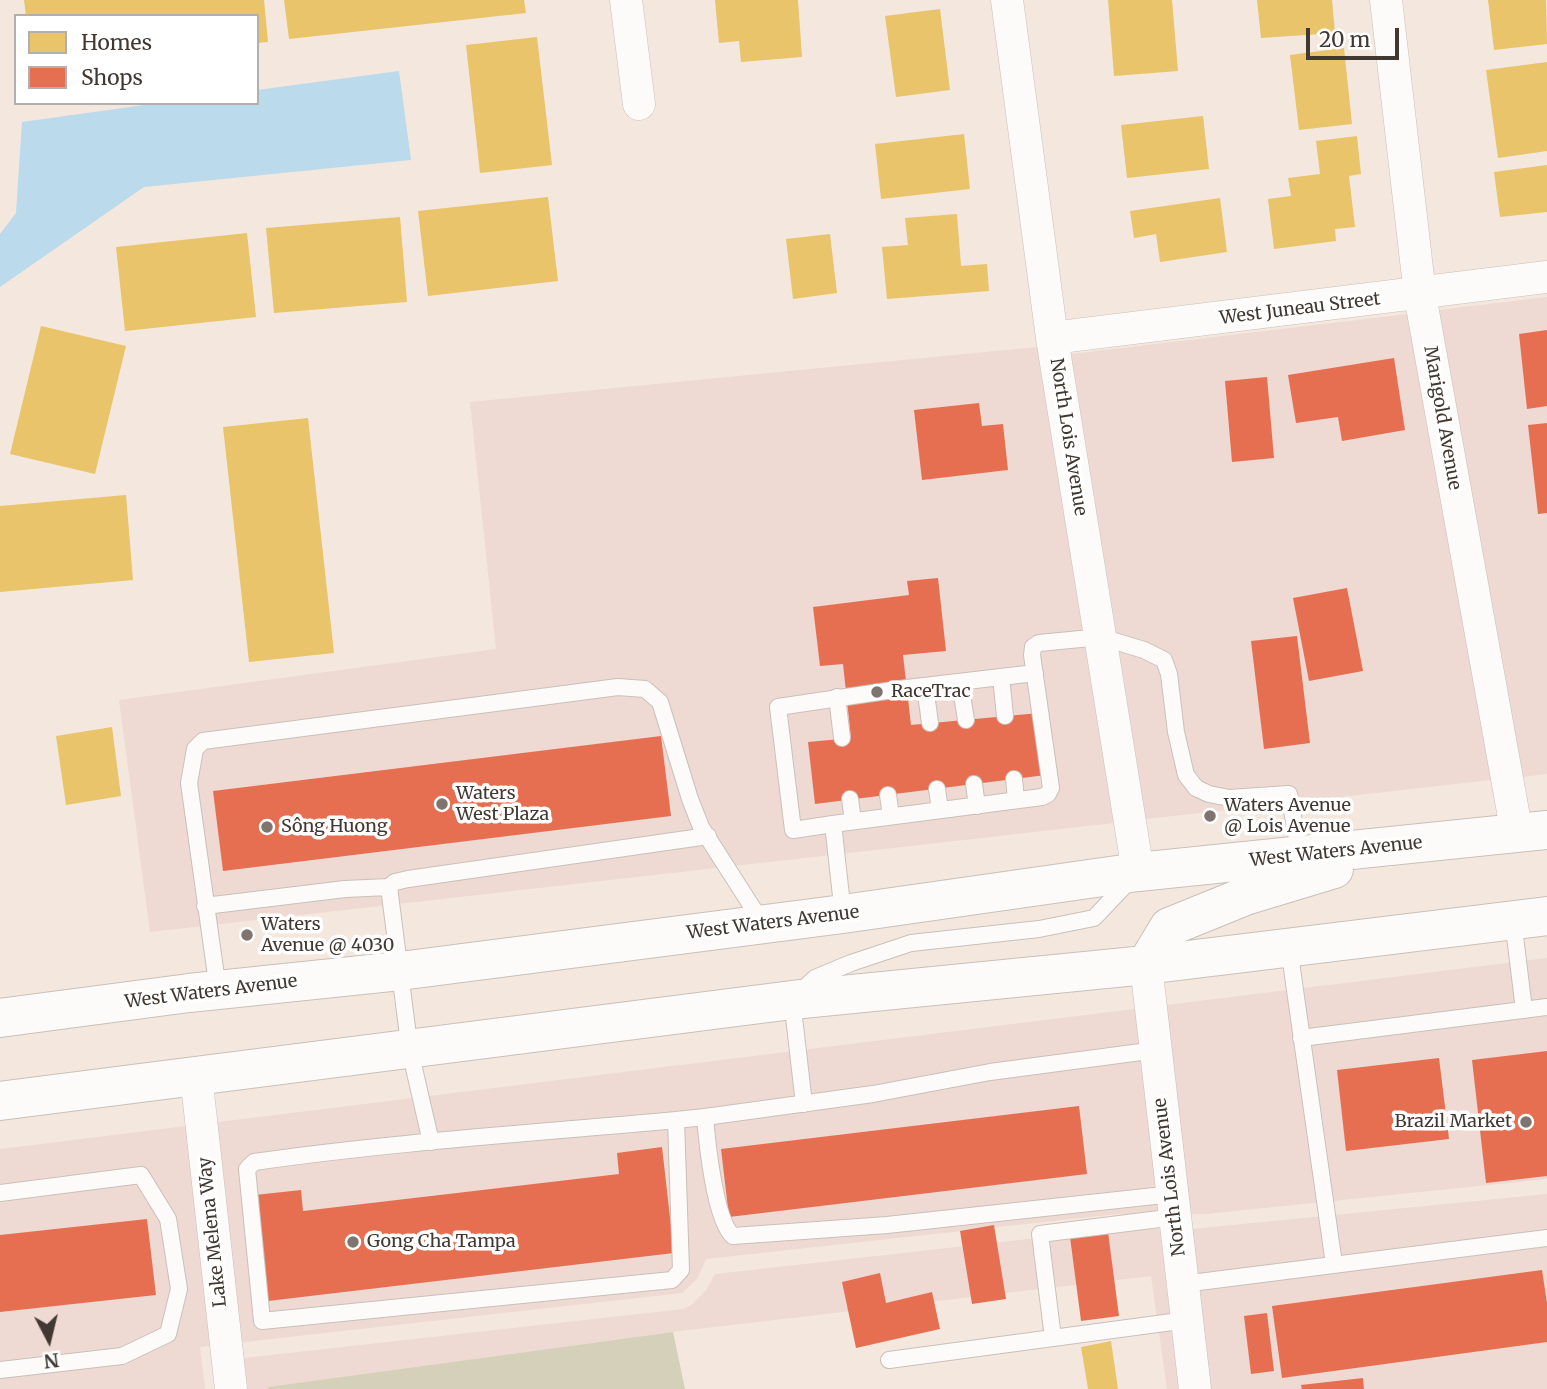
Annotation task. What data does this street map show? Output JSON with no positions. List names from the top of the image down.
{
  "streets": {
    "main road": ["West Waters Avenue"],
    "street": [
      "West Juneau Street",
      "Marigold Avenue",
      "North Lois Avenue",
      "Lake Melena Way"
    ]
  },
  "crossings": [
    ["West Juneau Street", "Marigold Avenue"],
    ["West Juneau Street", "North Lois Avenue"],
    ["Marigold Avenue", "West Waters Avenue"],
    ["North Lois Avenue", "West Waters Avenue"]
  ],
  "places": [
    "RaceTrac",
    "Waters West Plaza",
    "Waters Avenue @ Lois Avenue",
    "Sông Huong",
    "Waters Avenue @ 4030",
    "Brazil Market",
    "Gong Cha Tampa"
  ],
  "legend": ["Homes", "Shops"],
  "scale_bar": "20 m",
  "north": "bottom"
}
